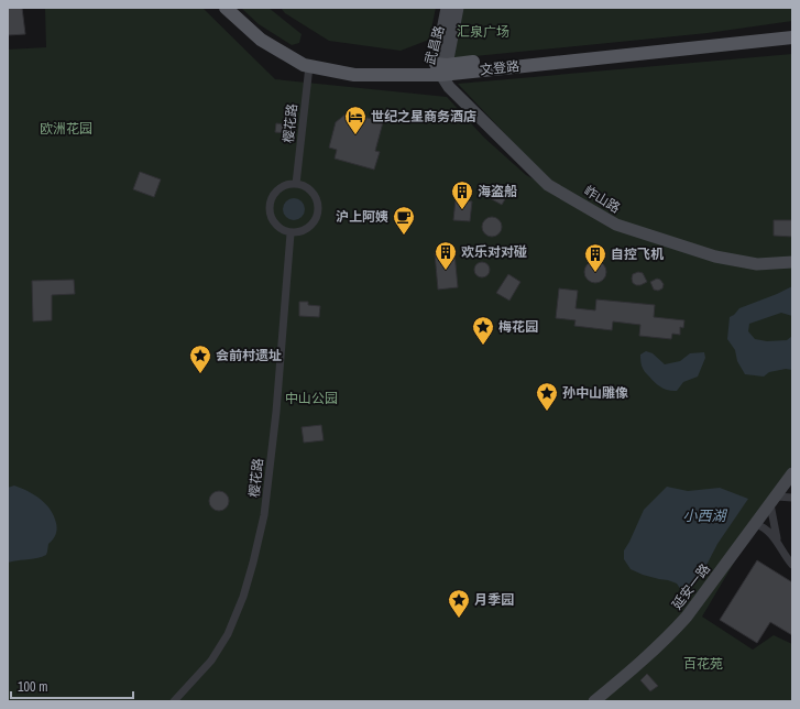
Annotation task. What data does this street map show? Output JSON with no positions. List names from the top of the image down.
{
  "streets": {
    "main road": ["文登路"],
    "street": [
      "武昌路",
      "樱花路",
      "岞山路",
      "延安一路"
    ]
  },
  "crossings": [
    ["武昌路", "文登路"],
    ["武昌路", "岞山路"],
    ["文登路", "樱花路"],
    ["文登路", "岞山路"]
  ],
  "water": ["小西湖"],
  "parks": [
    "汇泉广场",
    "欧洲花园",
    "中山公园",
    "百花苑"
  ],
  "places": {
    "hotel": ["世纪之星商务酒店"],
    "building": ["海盗船", "欢乐对对碰", "自控飞机"],
    "cafe": ["沪上阿姨"],
    "place": [
      "梅花园",
      "会前村遗址",
      "孙中山雕像",
      "月季园"
    ]
  },
  "scale_bar": "100 m"
}
